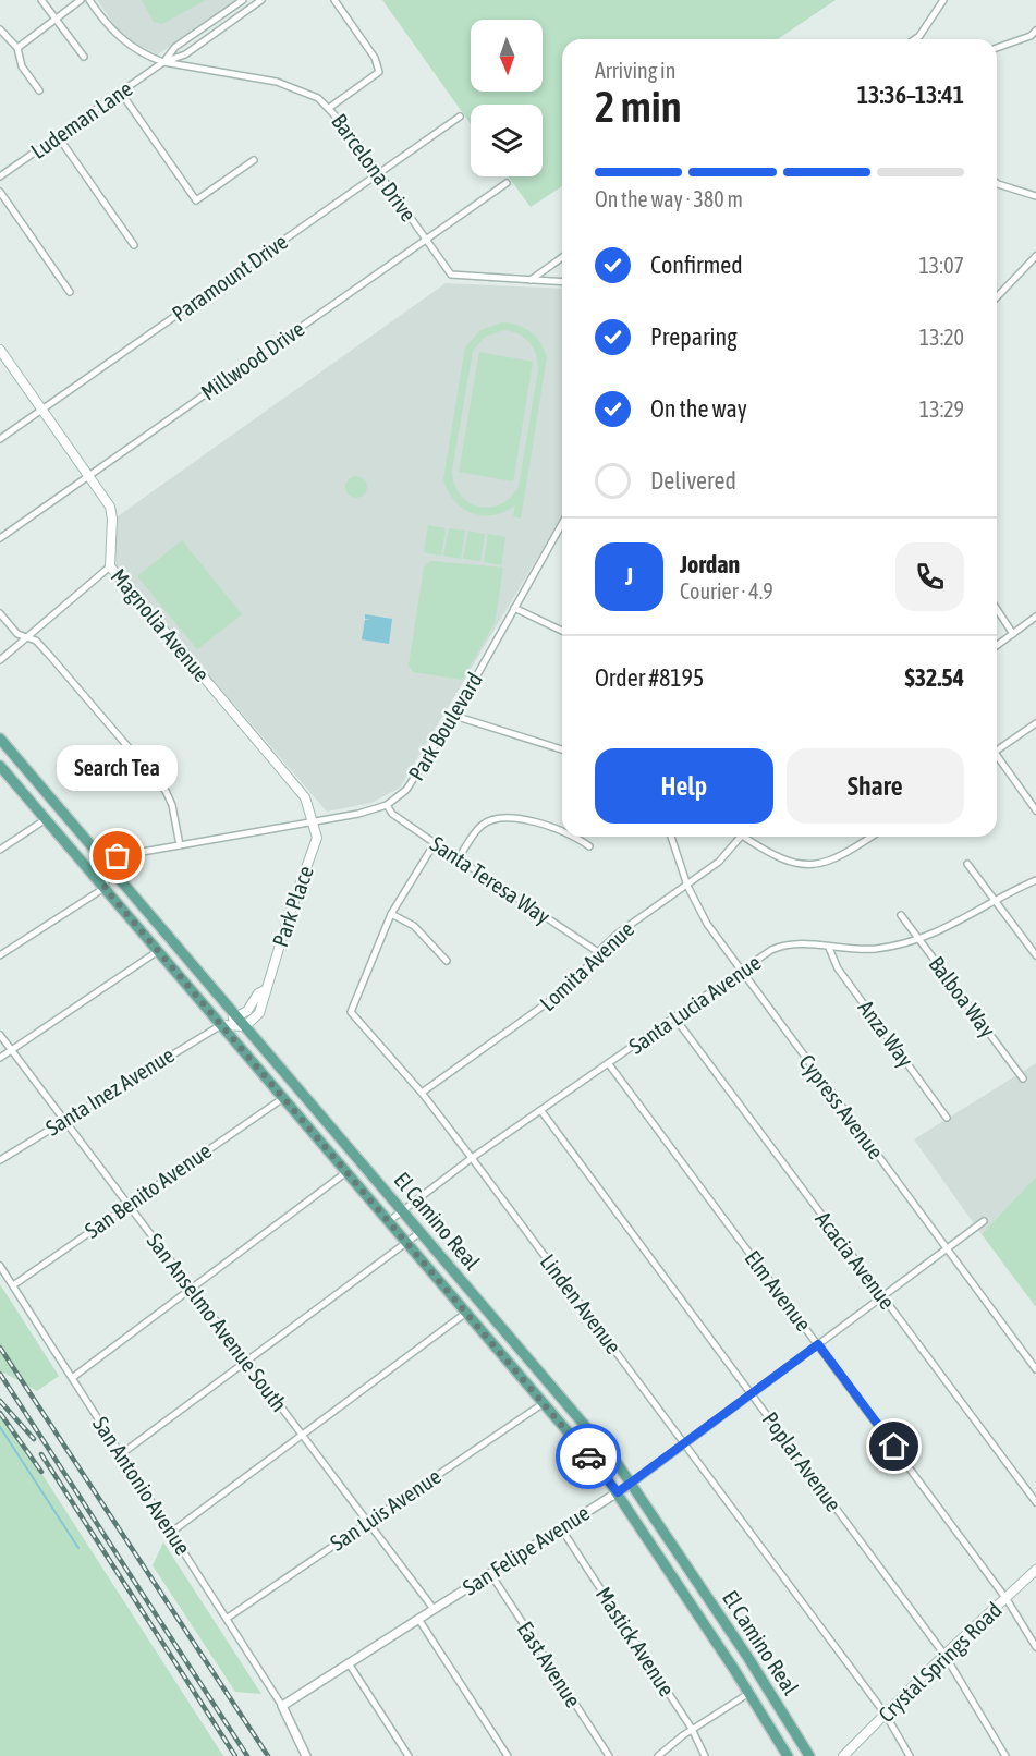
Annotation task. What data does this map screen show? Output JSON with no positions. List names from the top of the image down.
{
  "streets": {
    "main road": [
      "Magnolia Avenue",
      "Park Place",
      "El Camino Real",
      "Crystal Springs Road"
    ],
    "street": [
      "Ludeman Lane",
      "Barcelona Drive",
      "Paramount Drive",
      "Millwood Drive",
      "Park Boulevard",
      "Santa Teresa Way",
      "Lomita Avenue",
      "Balboa Way",
      "Santa Lucia Avenue",
      "Anza Way",
      "Santa Inez Avenue",
      "Cypress Avenue",
      "San Benito Avenue",
      "Acacia Avenue",
      "Elm Avenue",
      "Linden Avenue",
      "San Anselmo Avenue South",
      "Poplar Avenue",
      "San Antonio Avenue",
      "San Luis Avenue",
      "San Felipe Avenue",
      "Mastick Avenue",
      "East Avenue"
    ]
  },
  "crossings": [
    ["Ludeman Lane", "Barcelona Drive"],
    ["Barcelona Drive", "Paramount Drive"],
    ["Barcelona Drive", "Millwood Drive"],
    ["Paramount Drive", "Magnolia Avenue"],
    ["Millwood Drive", "Magnolia Avenue"],
    ["Magnolia Avenue", "Park Boulevard"],
    ["Magnolia Avenue", "Park Place"],
    ["Park Boulevard", "Santa Teresa Way"],
    ["Park Boulevard", "Park Place"],
    ["Park Boulevard", "El Camino Real"],
    ["Santa Teresa Way", "Lomita Avenue"],
    ["Santa Teresa Way", "Linden Avenue"],
    ["Park Place", "Santa Inez Avenue"],
    ["Park Place", "El Camino Real"],
    ["Lomita Avenue", "Cypress Avenue"],
    ["Lomita Avenue", "Linden Avenue"],
    ["Balboa Way", "Santa Lucia Avenue"],
    ["Santa Lucia Avenue", "Anza Way"],
    ["Santa Lucia Avenue", "Cypress Avenue"],
    ["Santa Lucia Avenue", "El Camino Real"],
    ["Santa Lucia Avenue", "Acacia Avenue"],
    ["Santa Lucia Avenue", "Elm Avenue"],
    ["Santa Lucia Avenue", "Linden Avenue"],
    ["Santa Lucia Avenue", "Poplar Avenue"],
    ["Santa Inez Avenue", "El Camino Real"],
    ["Santa Inez Avenue", "San Anselmo Avenue South"],
    ["Cypress Avenue", "San Felipe Avenue"],
    ["San Benito Avenue", "El Camino Real"],
    ["San Benito Avenue", "San Anselmo Avenue South"],
    ["San Benito Avenue", "San Antonio Avenue"],
    ["El Camino Real", "San Luis Avenue"],
    ["El Camino Real", "San Felipe Avenue"],
    ["Acacia Avenue", "San Felipe Avenue"],
    ["Elm Avenue", "San Felipe Avenue"],
    ["Elm Avenue", "Crystal Springs Road"],
    ["Linden Avenue", "San Felipe Avenue"],
    ["Linden Avenue", "Crystal Springs Road"],
    ["San Anselmo Avenue South", "San Luis Avenue"],
    ["San Anselmo Avenue South", "San Felipe Avenue"],
    ["Poplar Avenue", "San Felipe Avenue"],
    ["Poplar Avenue", "Crystal Springs Road"],
    ["San Antonio Avenue", "San Luis Avenue"],
    ["San Antonio Avenue", "San Felipe Avenue"],
    ["San Felipe Avenue", "Mastick Avenue"],
    ["San Felipe Avenue", "East Avenue"]
  ],
  "places": ["Search Tea"],
  "north": "bottom",
  "page": {
    "heading": ["2 min", "Arriving in", "13:36–13:41"],
    "panel": [
      "Jordan",
      "Courier · 4.9",
      "Order #8195",
      "$32.54"
    ],
    "bar": "On the way · 380 m",
    "list": [
      ["Confirmed", "13:07"],
      ["Preparing", "13:20"],
      ["On the way", "13:29"],
      "Delivered"
    ],
    "round": "J",
    "buttons": ["Help", "Share"],
    "bubble": "Search Tea"
  }
}
